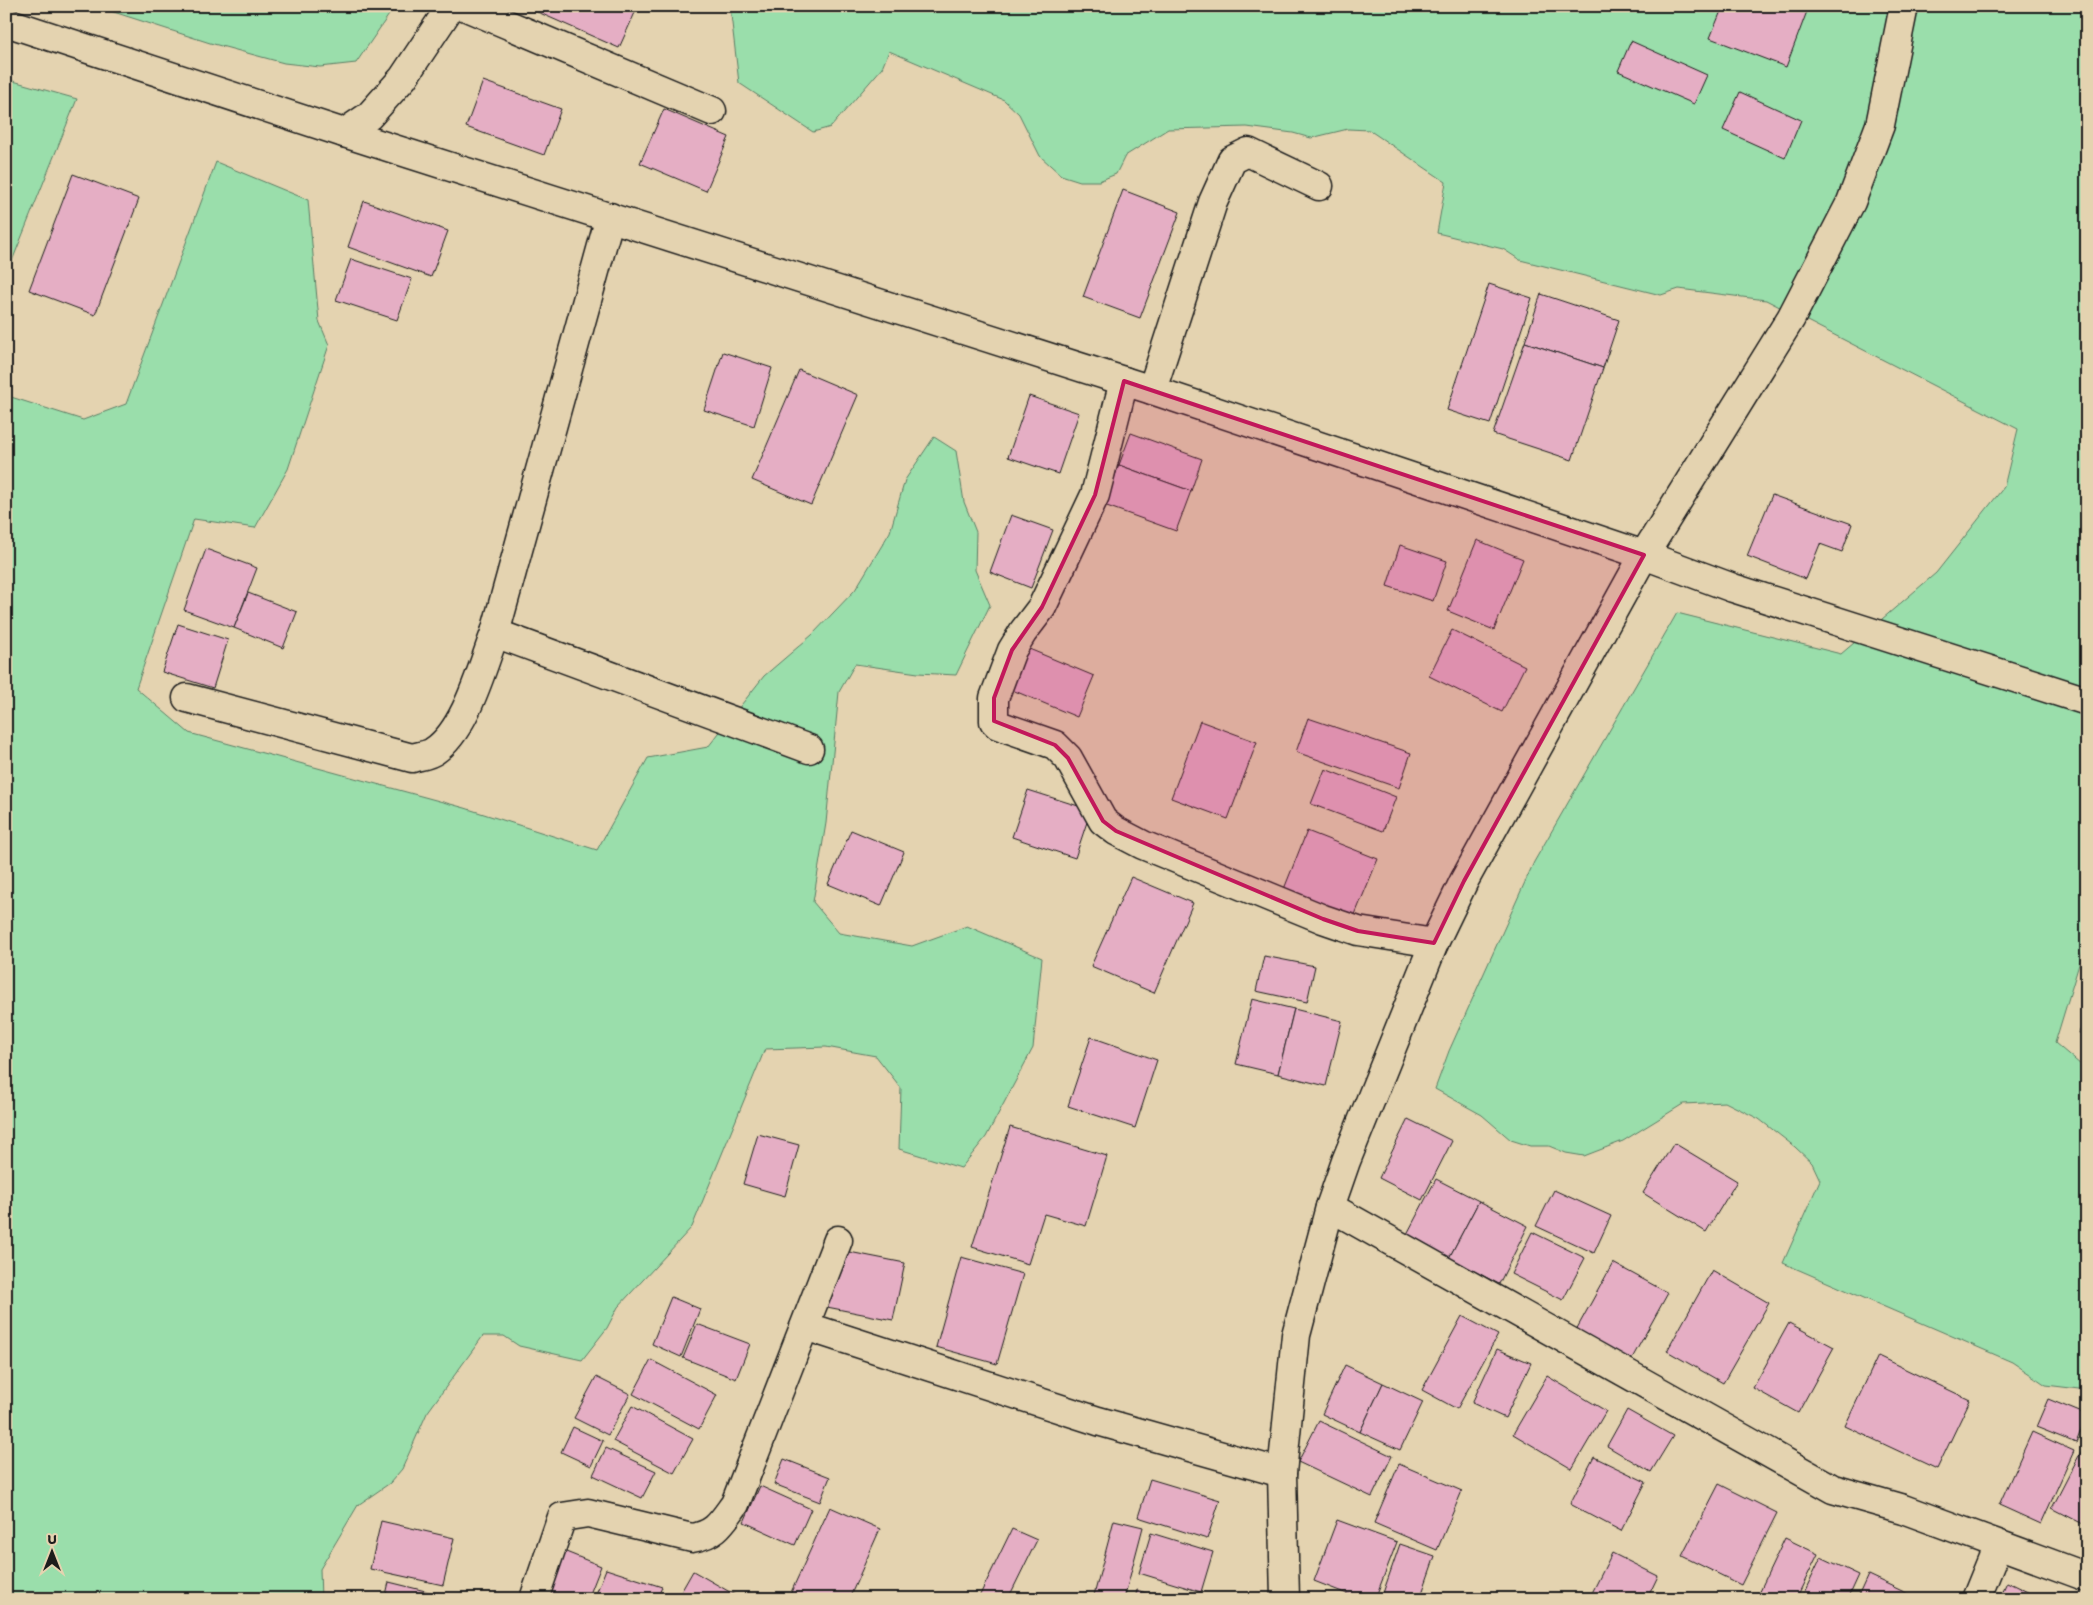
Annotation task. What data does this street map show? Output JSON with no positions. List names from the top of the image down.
{
  "north": "top"
}
